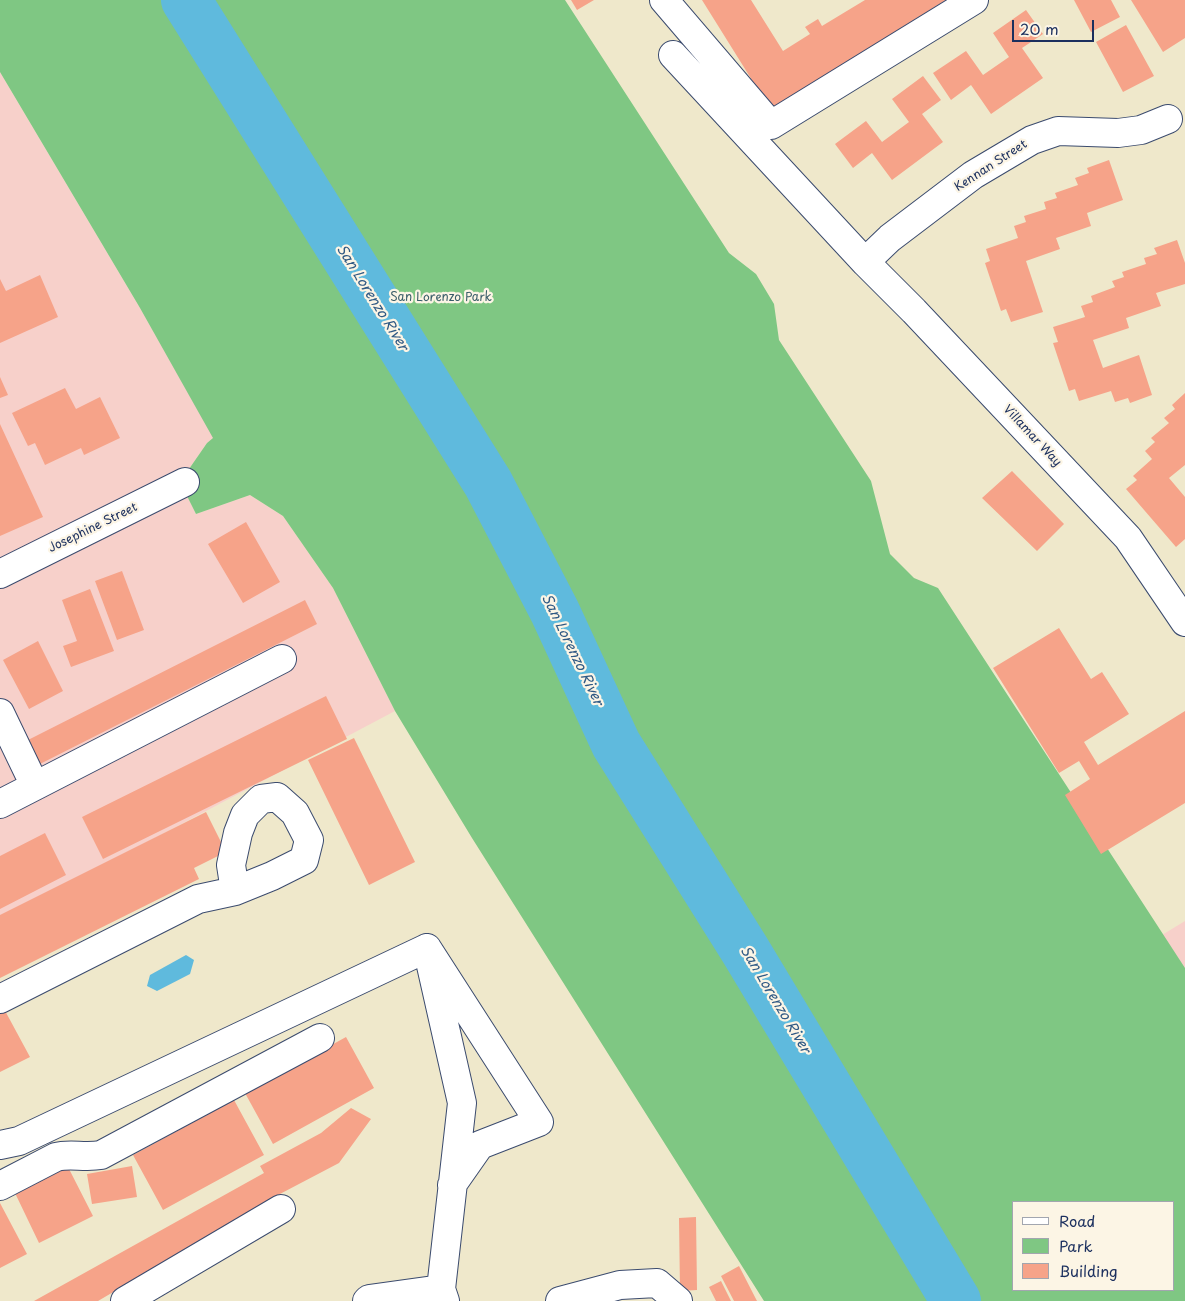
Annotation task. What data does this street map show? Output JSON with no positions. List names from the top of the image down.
{
  "streets": {
    "street": ["Kennan Street", "Villamar Way", "Josephine Street"]
  },
  "crossings": [
    ["Kennan Street", "Villamar Way"]
  ],
  "water": ["San Lorenzo River"],
  "parks": ["San Lorenzo Park"],
  "legend": ["Road", "Park", "Building"],
  "scale_bar": "20 m"
}
